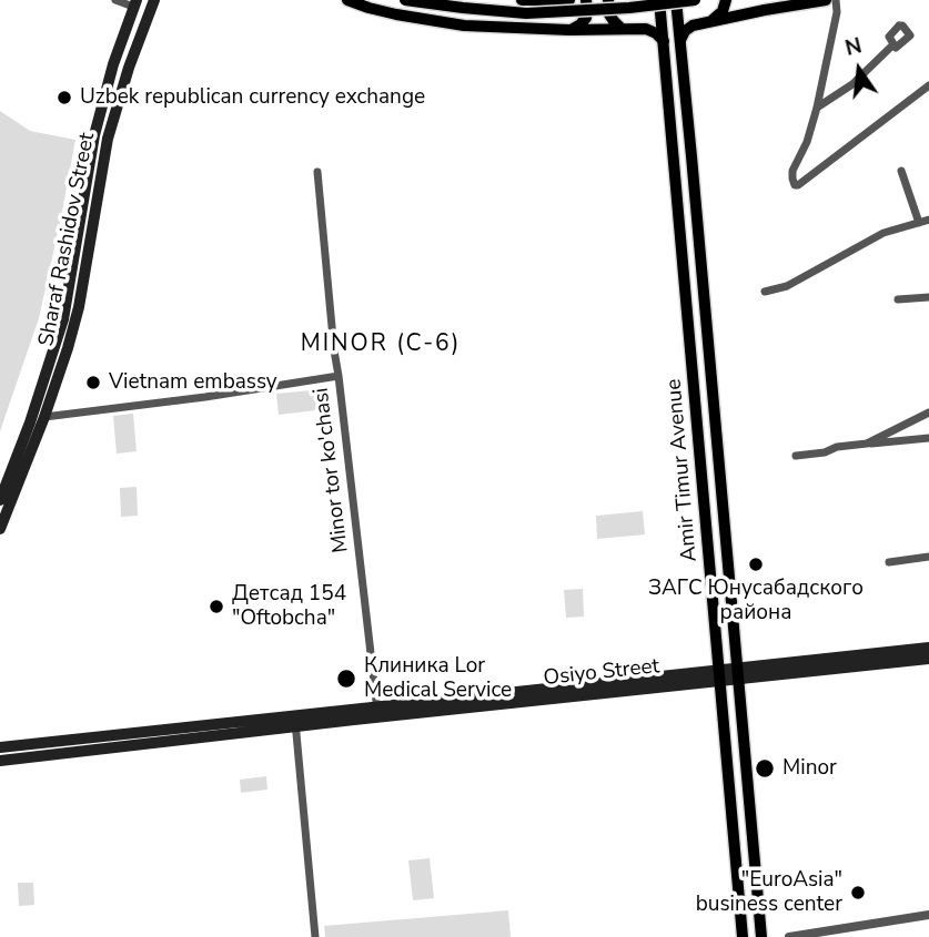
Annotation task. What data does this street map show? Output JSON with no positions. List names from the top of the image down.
{
  "streets": {
    "main road": ["Sharaf Rashidov Street", "Amir Timur Avenue", "Osiyo Street"],
    "street": ["Minor tor ko'chasi"]
  },
  "crossings": [
    ["Minor tor ko'chasi", "Osiyo Street"],
    ["Amir Timur Avenue", "Osiyo Street"]
  ],
  "districts": ["MINOR (C-6)"],
  "places": [
    "Uzbek republican currency exchange",
    "Vietnam embassy",
    "ЗАГС Юнусабадского района",
    "Детсад 154 \"Oftobcha\"",
    "Клиника Lor Medical Service",
    "Minor",
    "\"EuroAsia\" business center"
  ],
  "north": "top"
}
